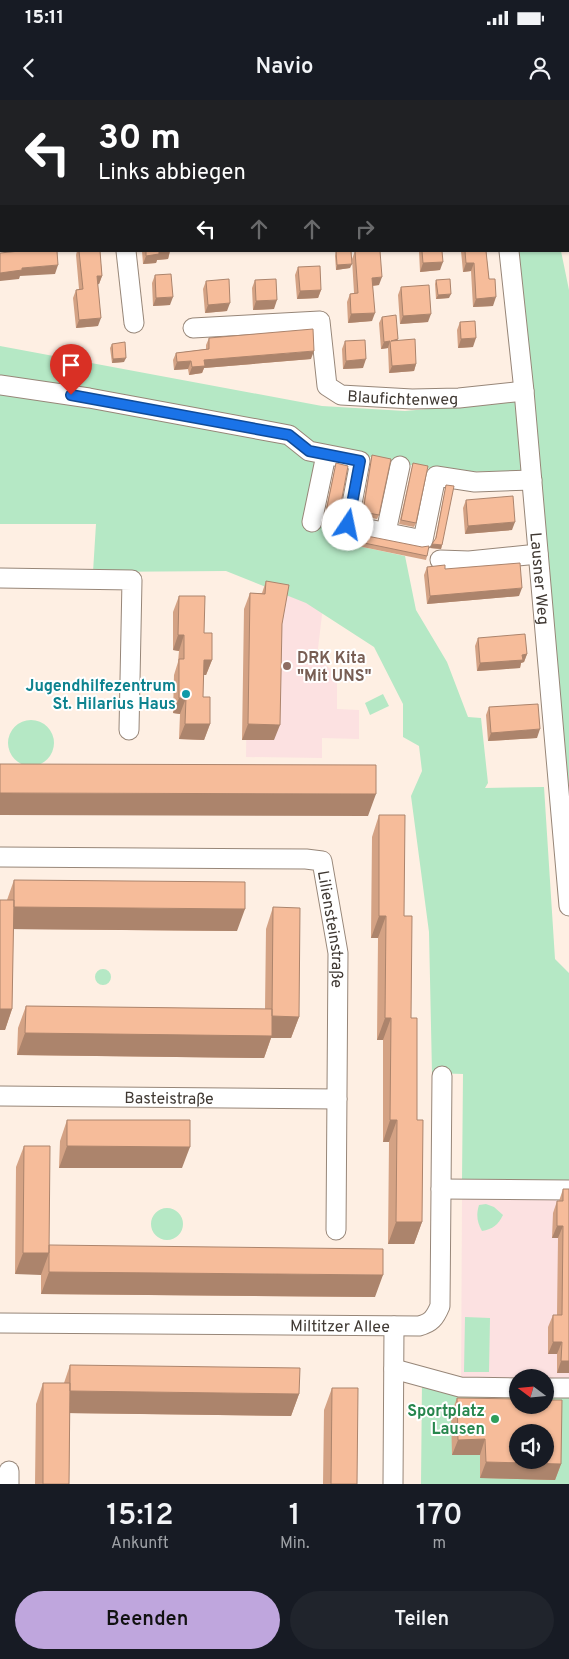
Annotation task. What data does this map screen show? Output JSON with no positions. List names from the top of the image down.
{
  "streets": {
    "street": [
      "Blaufichtenweg",
      "Lausner Weg",
      "Liliensteinstraße",
      "Basteistraße",
      "Miltitzer Allee"
    ]
  },
  "crossings": [
    ["Blaufichtenweg", "Lausner Weg"],
    ["Liliensteinstraße", "Basteistraße"]
  ],
  "places": ["DRK Kita \"Mit UNS\"", "Jugendhilfezentrum St. Hilarius Haus", "Sportplatz Lausen"],
  "north": "left",
  "page": {
    "status": "15:11",
    "header": "Navio",
    "turn": ["30 m", "Links abbiegen"],
    "eta": [
      "15:12",
      "Ankunft",
      "1",
      "Min.",
      "170",
      "m"
    ],
    "buttons": ["Beenden", "Teilen"]
  }
}
